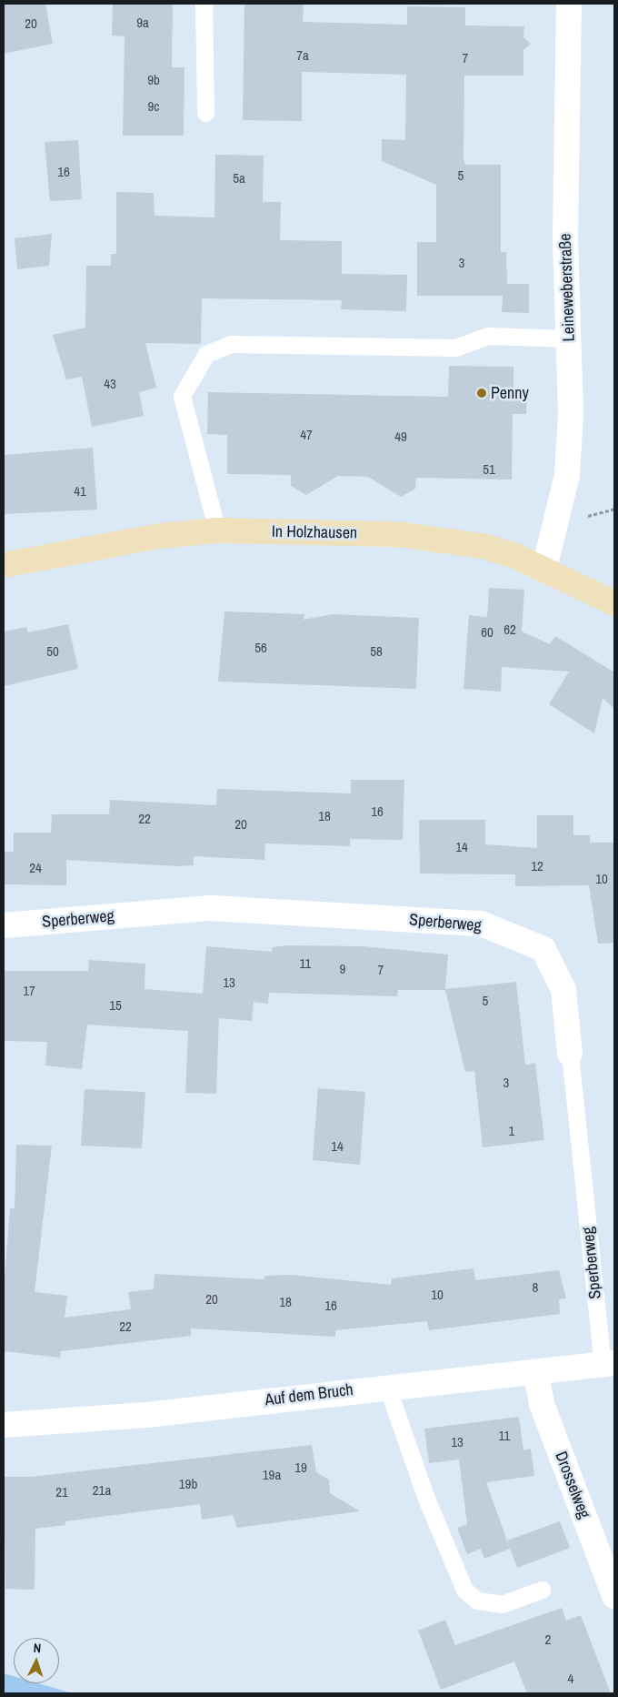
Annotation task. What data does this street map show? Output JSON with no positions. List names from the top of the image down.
{
  "streets": {
    "street": [
      "Leineweberstraße",
      "In Holzhausen",
      "Sperberweg",
      "Auf dem Bruch",
      "Drosselweg"
    ]
  },
  "crossings": [
    ["Leineweberstraße", "In Holzhausen"],
    ["Sperberweg", "Auf dem Bruch"],
    ["Auf dem Bruch", "Drosselweg"]
  ],
  "places": ["Penny"],
  "house_numbers": [
    "9a",
    "20",
    "7a",
    "7",
    "9b",
    "9c",
    "16",
    "5",
    "5a",
    "3",
    "43",
    "47",
    "49",
    "51",
    "41",
    "62",
    "60",
    "56",
    "50",
    "58",
    "16",
    "18",
    "22",
    "20",
    "14",
    "12",
    "24",
    "10",
    "11",
    "9",
    "7",
    "13",
    "17",
    "5",
    "15",
    "3",
    "1",
    "14",
    "8",
    "10",
    "20",
    "18",
    "16",
    "22",
    "11",
    "13",
    "19",
    "19a",
    "19b",
    "21a",
    "21",
    "2",
    "4"
  ],
  "north": "top"
}
